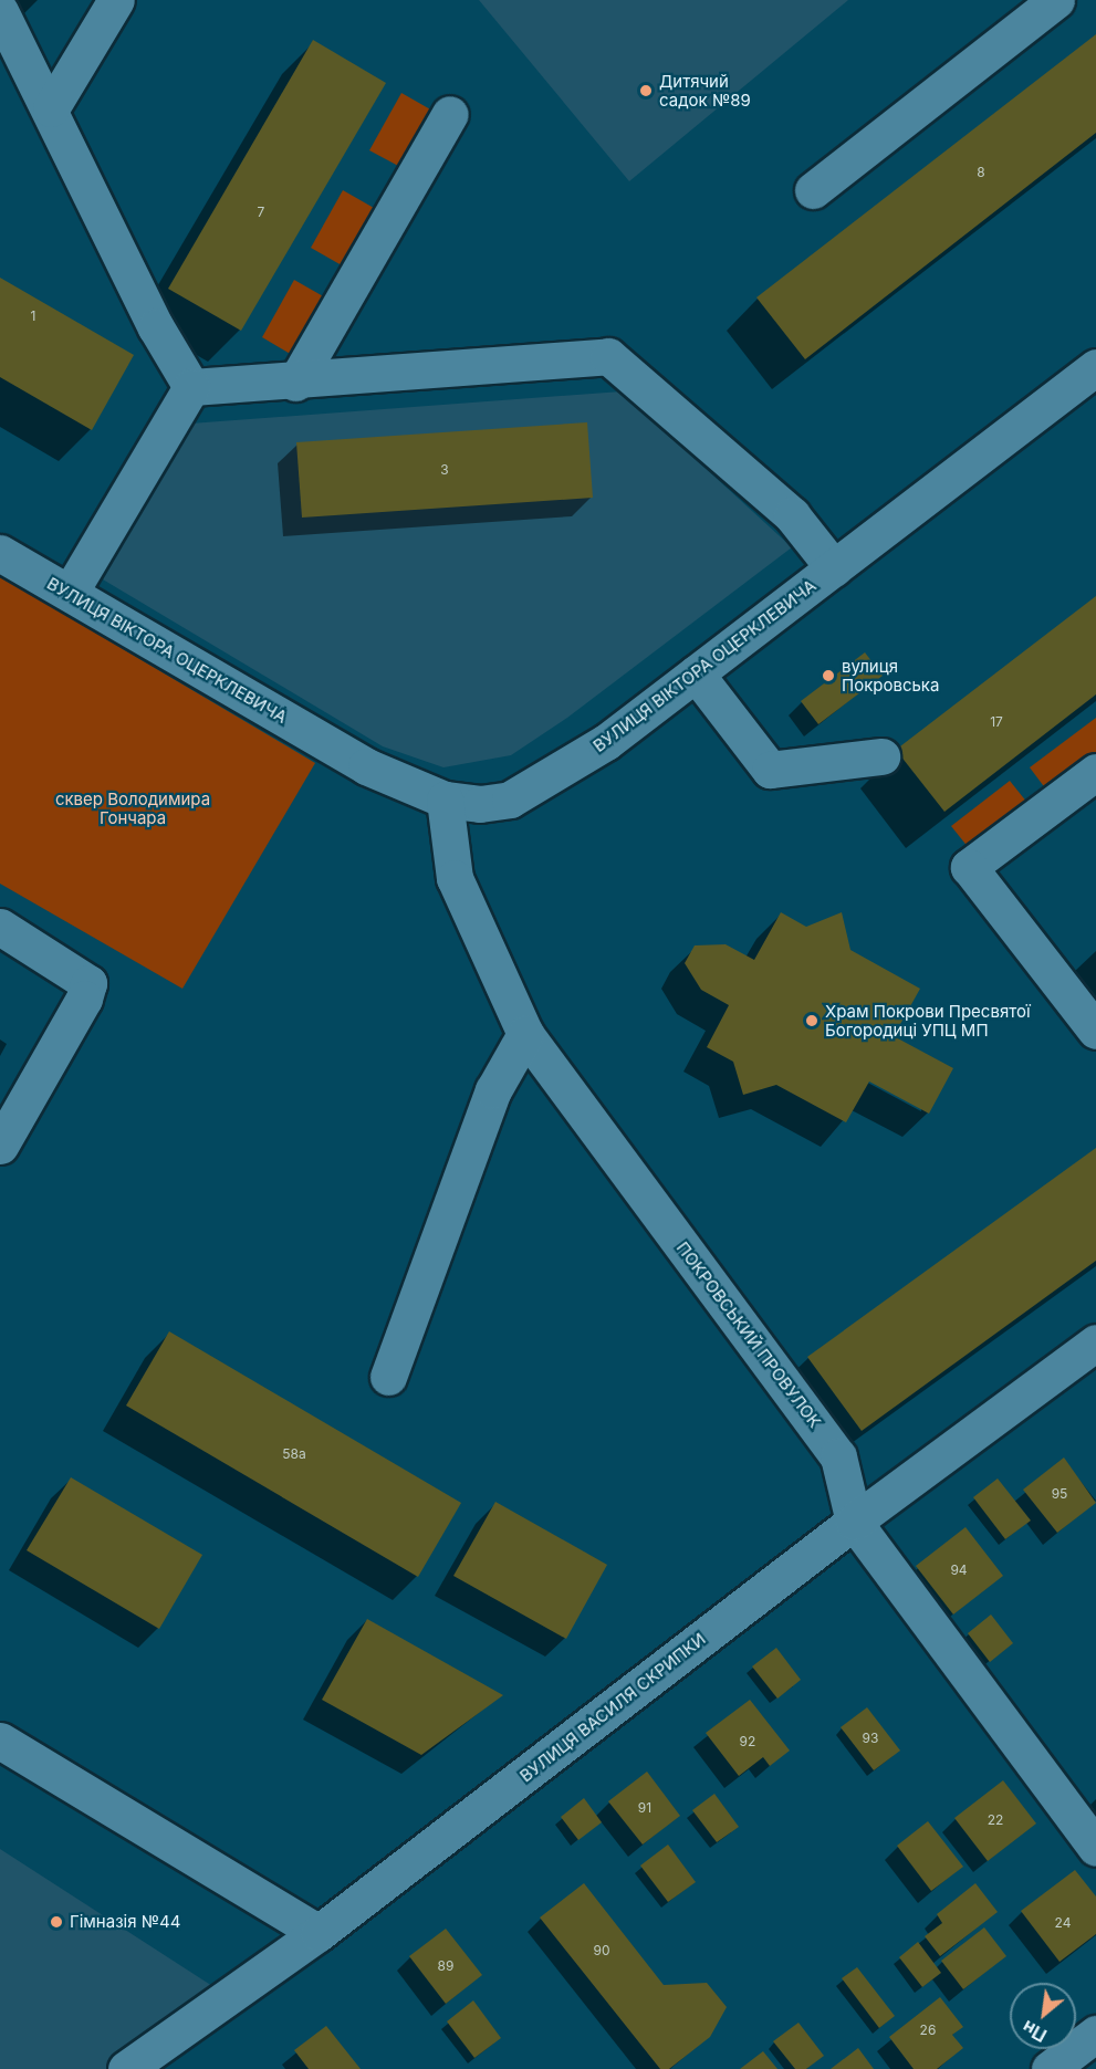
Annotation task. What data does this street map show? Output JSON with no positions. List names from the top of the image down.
{
  "streets": {
    "street": ["ВУЛИЦЯ ВІКТОРА ОЦЕРКЛЕВИЧА", "ПОКРОВСЬКИЙ ПРОВУЛОК", "ВУЛИЦЯ ВАСИЛЯ СКРИПКИ"]
  },
  "crossings": [
    ["ВУЛИЦЯ ВІКТОРА ОЦЕРКЛЕВИЧА", "ПОКРОВСЬКИЙ ПРОВУЛОК"],
    ["ПОКРОВСЬКИЙ ПРОВУЛОК", "ВУЛИЦЯ ВАСИЛЯ СКРИПКИ"]
  ],
  "parks": ["сквер Володимира Гончара"],
  "places": [
    "Дитячий садок №89",
    "вулиця Покровська",
    "Храм Покрови Пресвятої Богородиці УПЦ МП",
    "Гімназія №44"
  ],
  "house_numbers": [
    "8",
    "7",
    "1",
    "3",
    "17",
    "58а",
    "95",
    "94",
    "93",
    "92",
    "91",
    "22",
    "24",
    "90",
    "89",
    "26"
  ],
  "north": "bottom left"
}
